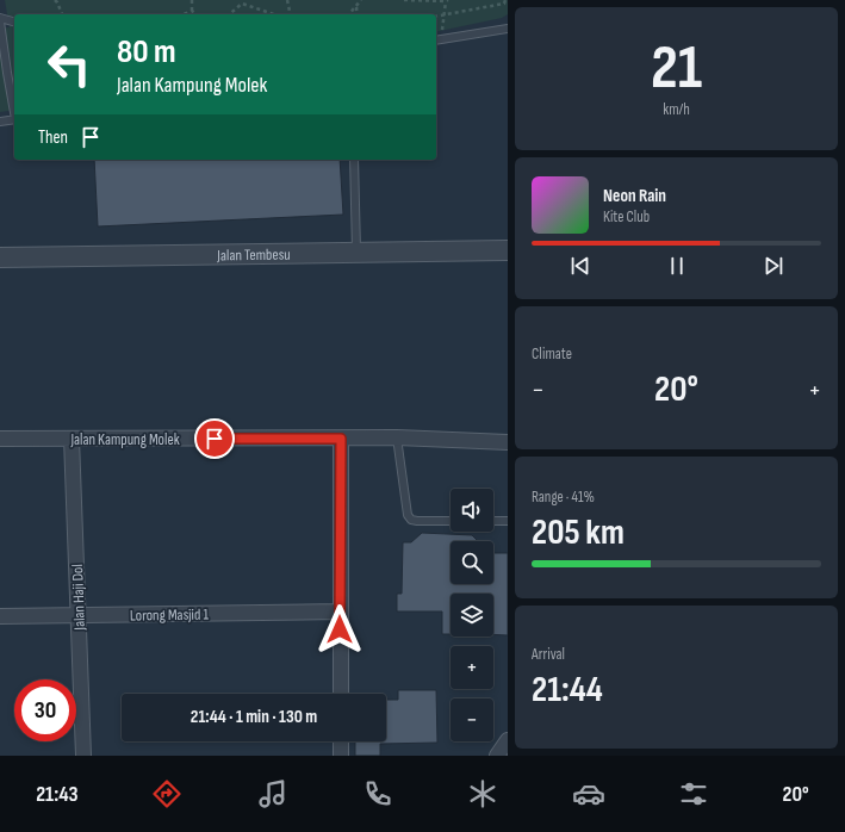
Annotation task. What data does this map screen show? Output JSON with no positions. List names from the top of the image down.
{
  "streets": {
    "street": [
      "Jalan Tembesu",
      "Jalan Kampung Molek",
      "Jalan Haji Dol",
      "Lorong Masjid 1"
    ]
  },
  "crossings": [
    ["Jalan Kampung Molek", "Jalan Haji Dol"],
    ["Jalan Haji Dol", "Lorong Masjid 1"]
  ],
  "page": {
    "tile": [
      ["21", "km/h"],
      "Climate",
      ["Range · 41%", "205 km"],
      ["Arrival", "21:44"]
    ],
    "turn": ["80 m", "Jalan Kampung Molek"],
    "then": "Then",
    "song": ["Neon Rain", "Kite Club"],
    "heat": ["−", "20°", "+"],
    "map_buttons": ["+", "−"],
    "limit": "30",
    "trip": "21:44 · 1 min · 130 m",
    "tabs": ["21:43", "20°"]
  }
}
